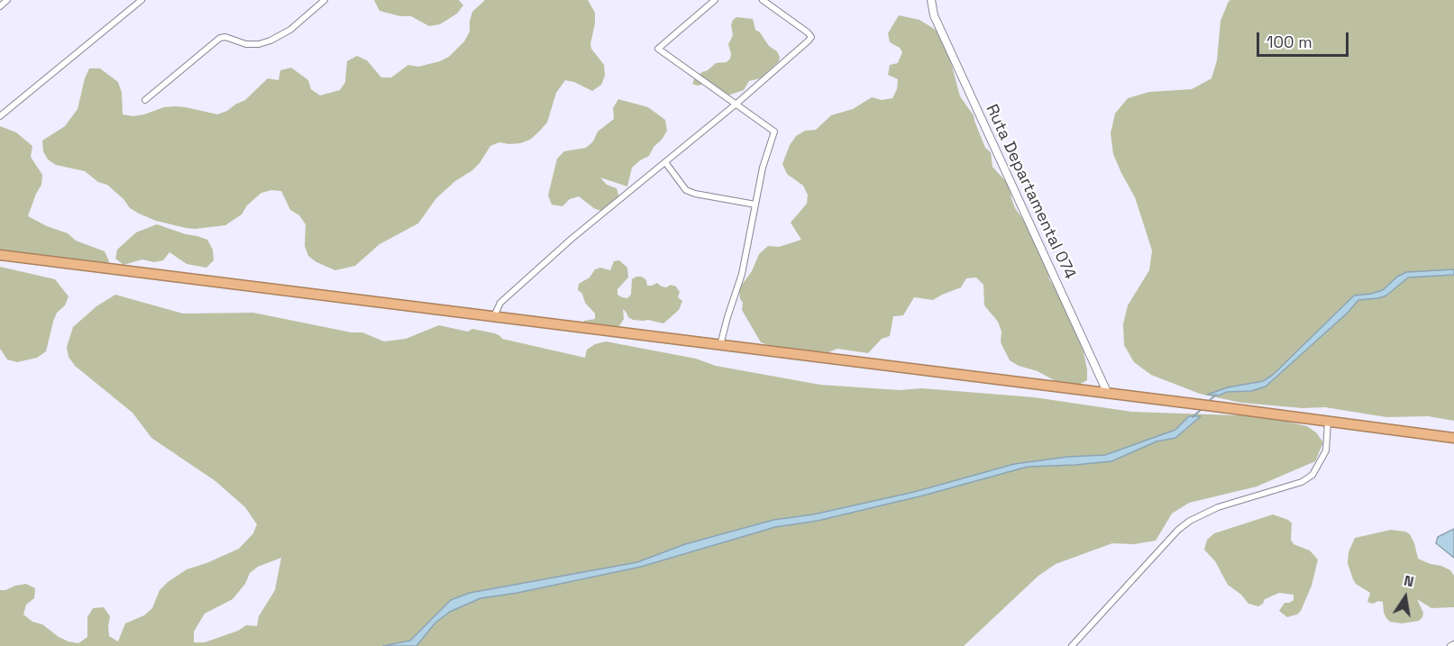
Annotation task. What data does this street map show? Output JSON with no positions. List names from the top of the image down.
{
  "streets": {
    "street": ["Ruta Departamental 074"]
  },
  "scale_bar": "100 m",
  "north": "top"
}
